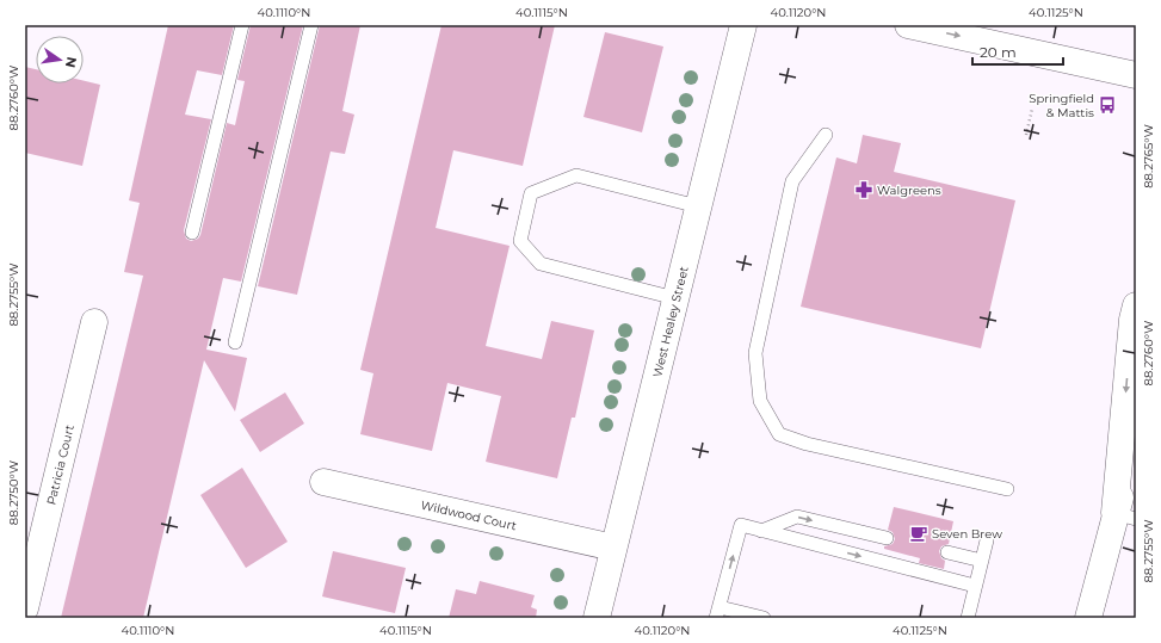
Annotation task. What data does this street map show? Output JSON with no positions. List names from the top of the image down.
{
  "streets": {
    "street": ["West Healey Street", "Patricia Court", "Wildwood Court"]
  },
  "crossings": [
    ["West Healey Street", "Wildwood Court"]
  ],
  "places": {
    "bus stop": ["Springfield & Mattis"],
    "pharmacy": ["Walgreens"],
    "cafe": ["Seven Brew"]
  },
  "scale_bar": "20 m",
  "north": "right",
  "coordinates": [
    "40.1110°N",
    "40.1115°N",
    "40.1120°N",
    "40.1125°N",
    "88.2760°W",
    "88.2765°W",
    "88.2755°W",
    "88.2750°W"
  ]
}
